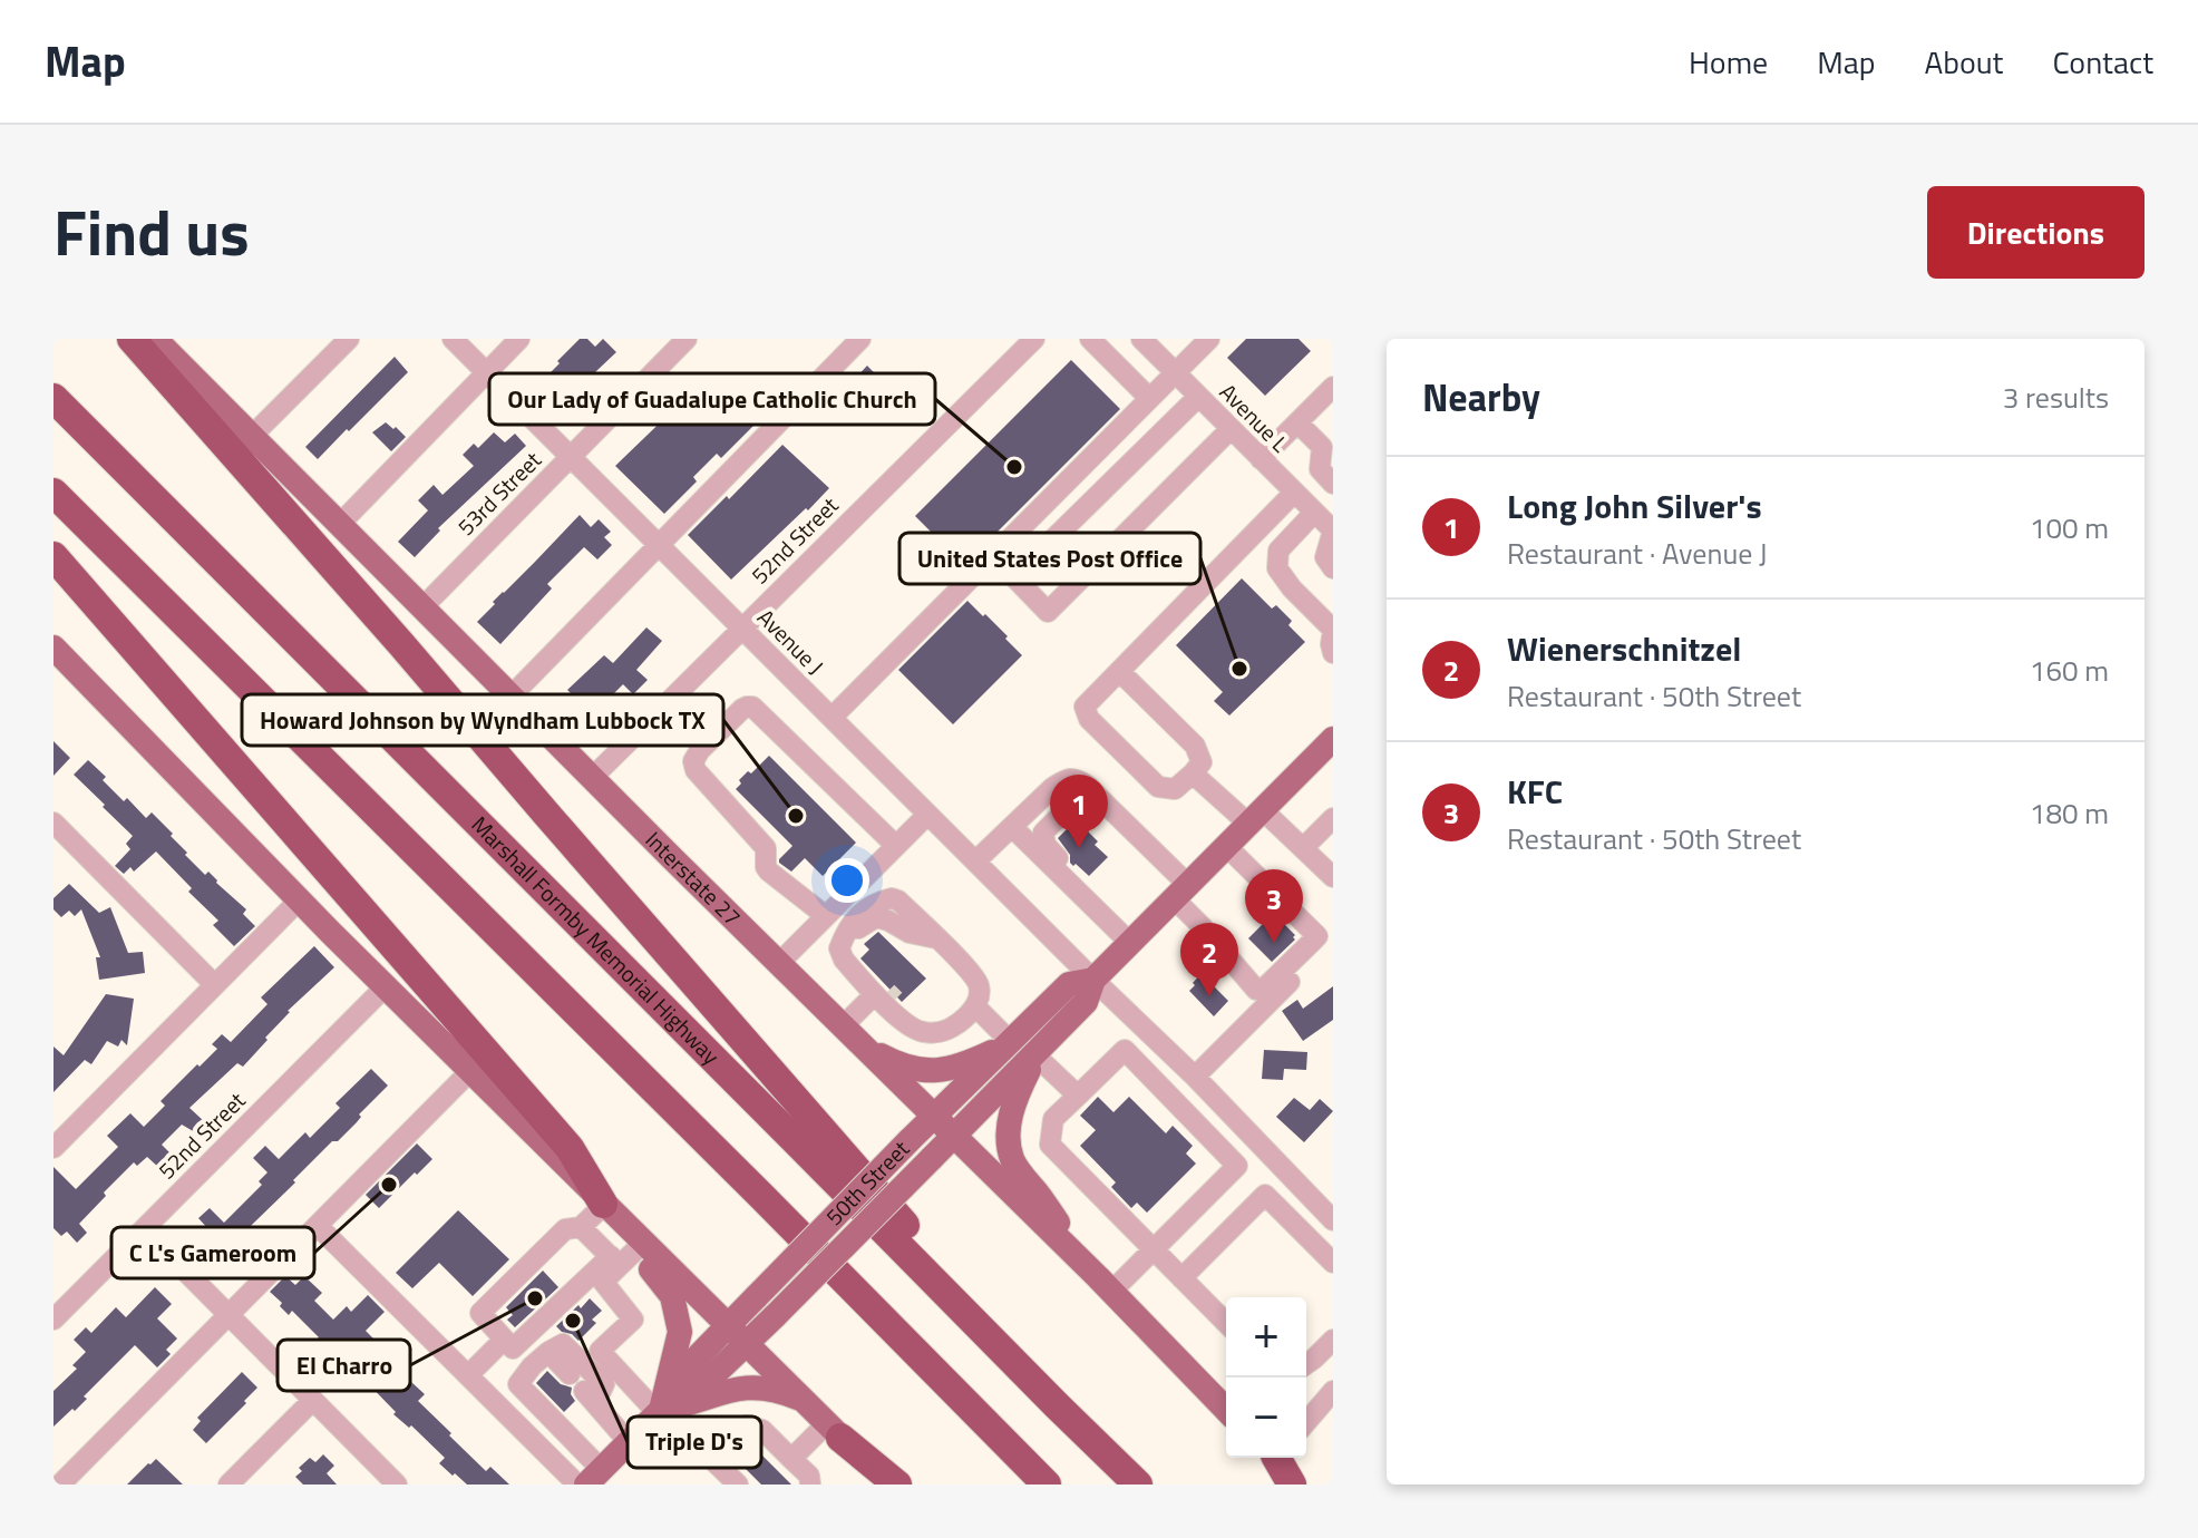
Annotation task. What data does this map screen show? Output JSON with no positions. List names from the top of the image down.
{
  "streets": {
    "highway": ["Marshall Formby Memorial Highway"],
    "main road": ["Interstate 27", "50th Street"],
    "street": [
      "Avenue L",
      "53rd Street",
      "52nd Street",
      "Avenue J"
    ]
  },
  "crossings": [
    ["53rd Street", "Avenue J"],
    ["53rd Street", "Interstate 27"],
    ["52nd Street", "Avenue J"],
    ["52nd Street", "Interstate 27"],
    ["Avenue J", "50th Street"],
    ["Interstate 27", "50th Street"]
  ],
  "places": [
    "Our Lady of Guadalupe Catholic Church",
    "United States Post Office",
    "Howard Johnson by Wyndham Lubbock TX",
    "C L's Gameroom",
    "El Charro",
    "Triple D's"
  ],
  "page": {
    "header": "Map",
    "nav": [
      "Home",
      "Map",
      "About",
      "Contact"
    ],
    "title": "Find us",
    "buttons": "Directions",
    "heading": ["Nearby", "3 results"],
    "list": [
      {
        "mark": "1",
        "name": "Long John Silver's",
        "note": "Restaurant · Avenue J",
        "value": "100 m"
      },
      {
        "mark": "2",
        "name": "Wienerschnitzel",
        "note": "Restaurant · 50th Street",
        "value": "160 m"
      },
      {
        "mark": "3",
        "name": "KFC",
        "note": "Restaurant · 50th Street",
        "value": "180 m"
      }
    ],
    "pins": ["1", "3", "2"],
    "map_buttons": ["+", "−"]
  }
}
